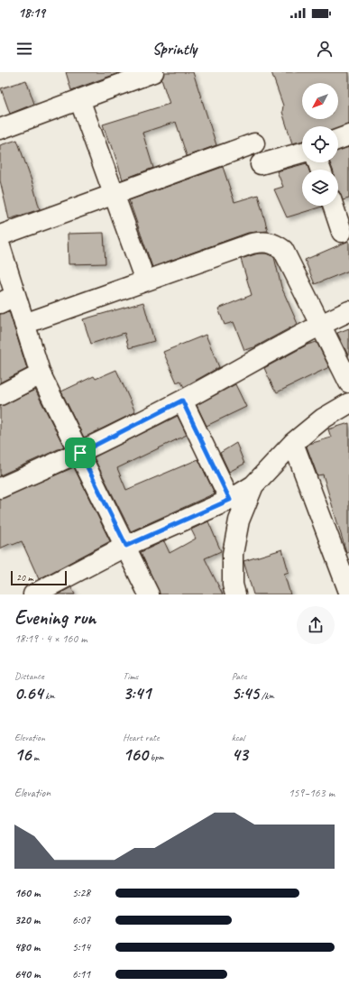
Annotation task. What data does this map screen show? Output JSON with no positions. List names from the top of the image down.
{
  "scale_bar": "20 m",
  "north": "bottom left",
  "page": {
    "status": "18:19",
    "header": "Sprintly",
    "scale": "20 m",
    "heading": ["Evening run", "18:19 · 4 × 160 m"],
    "stats": [
      ["Distance", "0.64 km"],
      ["Time", "3:41"],
      ["Pace", "5:45 /km"],
      ["Elevation", "16 m"],
      ["Heart rate", "160 bpm"],
      ["kcal", "43"]
    ],
    "chart": ["Elevation", "159–163 m"],
    "list": [
      {
        "name": "160 m",
        "note": "5:28"
      },
      {
        "name": "320 m",
        "note": "6:07"
      },
      {
        "name": "480 m",
        "note": "5:14"
      },
      {
        "name": "640 m",
        "note": "6:11"
      }
    ]
  }
}
